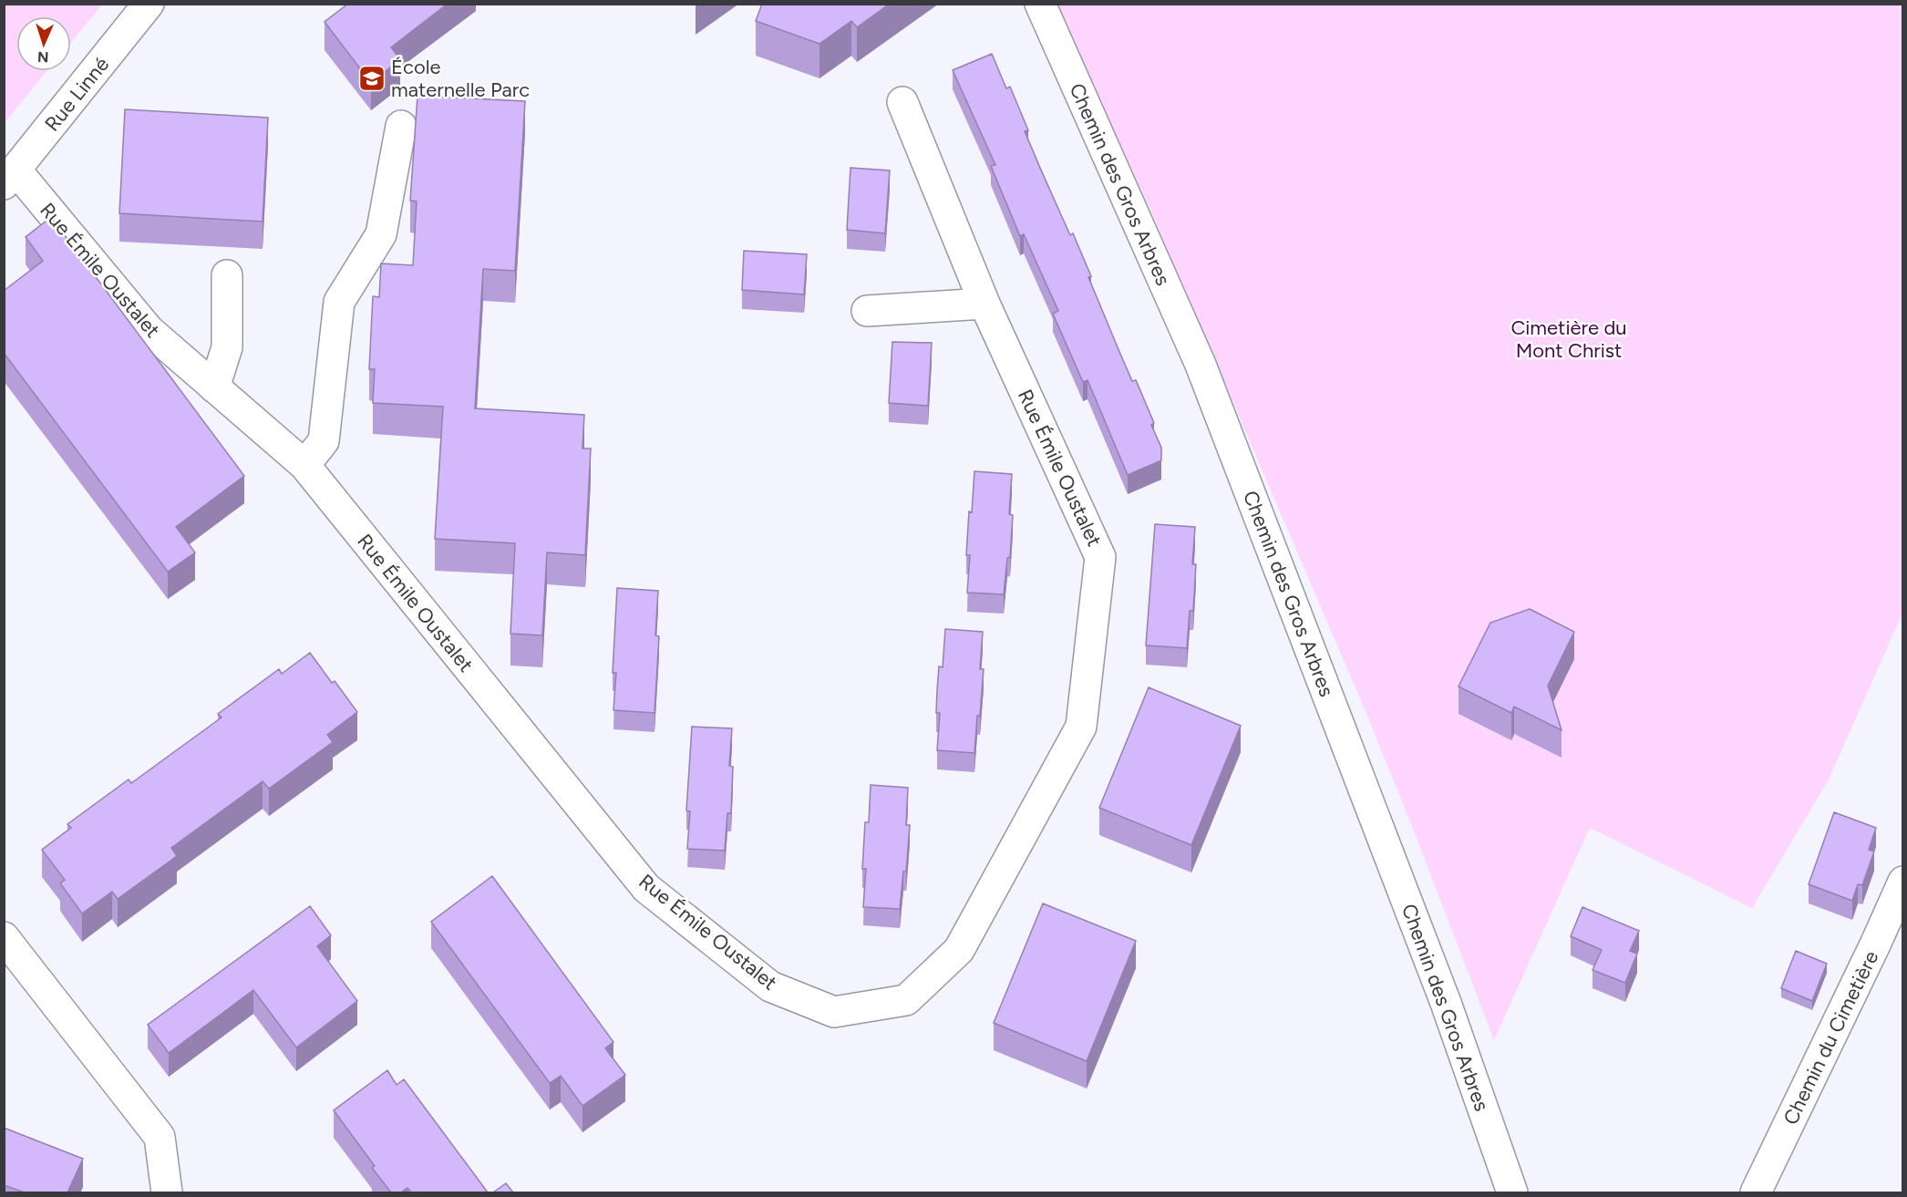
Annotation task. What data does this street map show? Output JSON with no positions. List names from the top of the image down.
{
  "streets": {
    "street": [
      "Rue Linné",
      "Chemin des Gros Arbres",
      "Rue Émile Oustalet",
      "Chemin du Cimetière"
    ]
  },
  "crossings": [
    ["Rue Linné", "Rue Émile Oustalet"]
  ],
  "parks": ["Cimetière du Mont Christ"],
  "places": {
    "school or university": ["École maternelle Parc"]
  },
  "north": "bottom"
}
